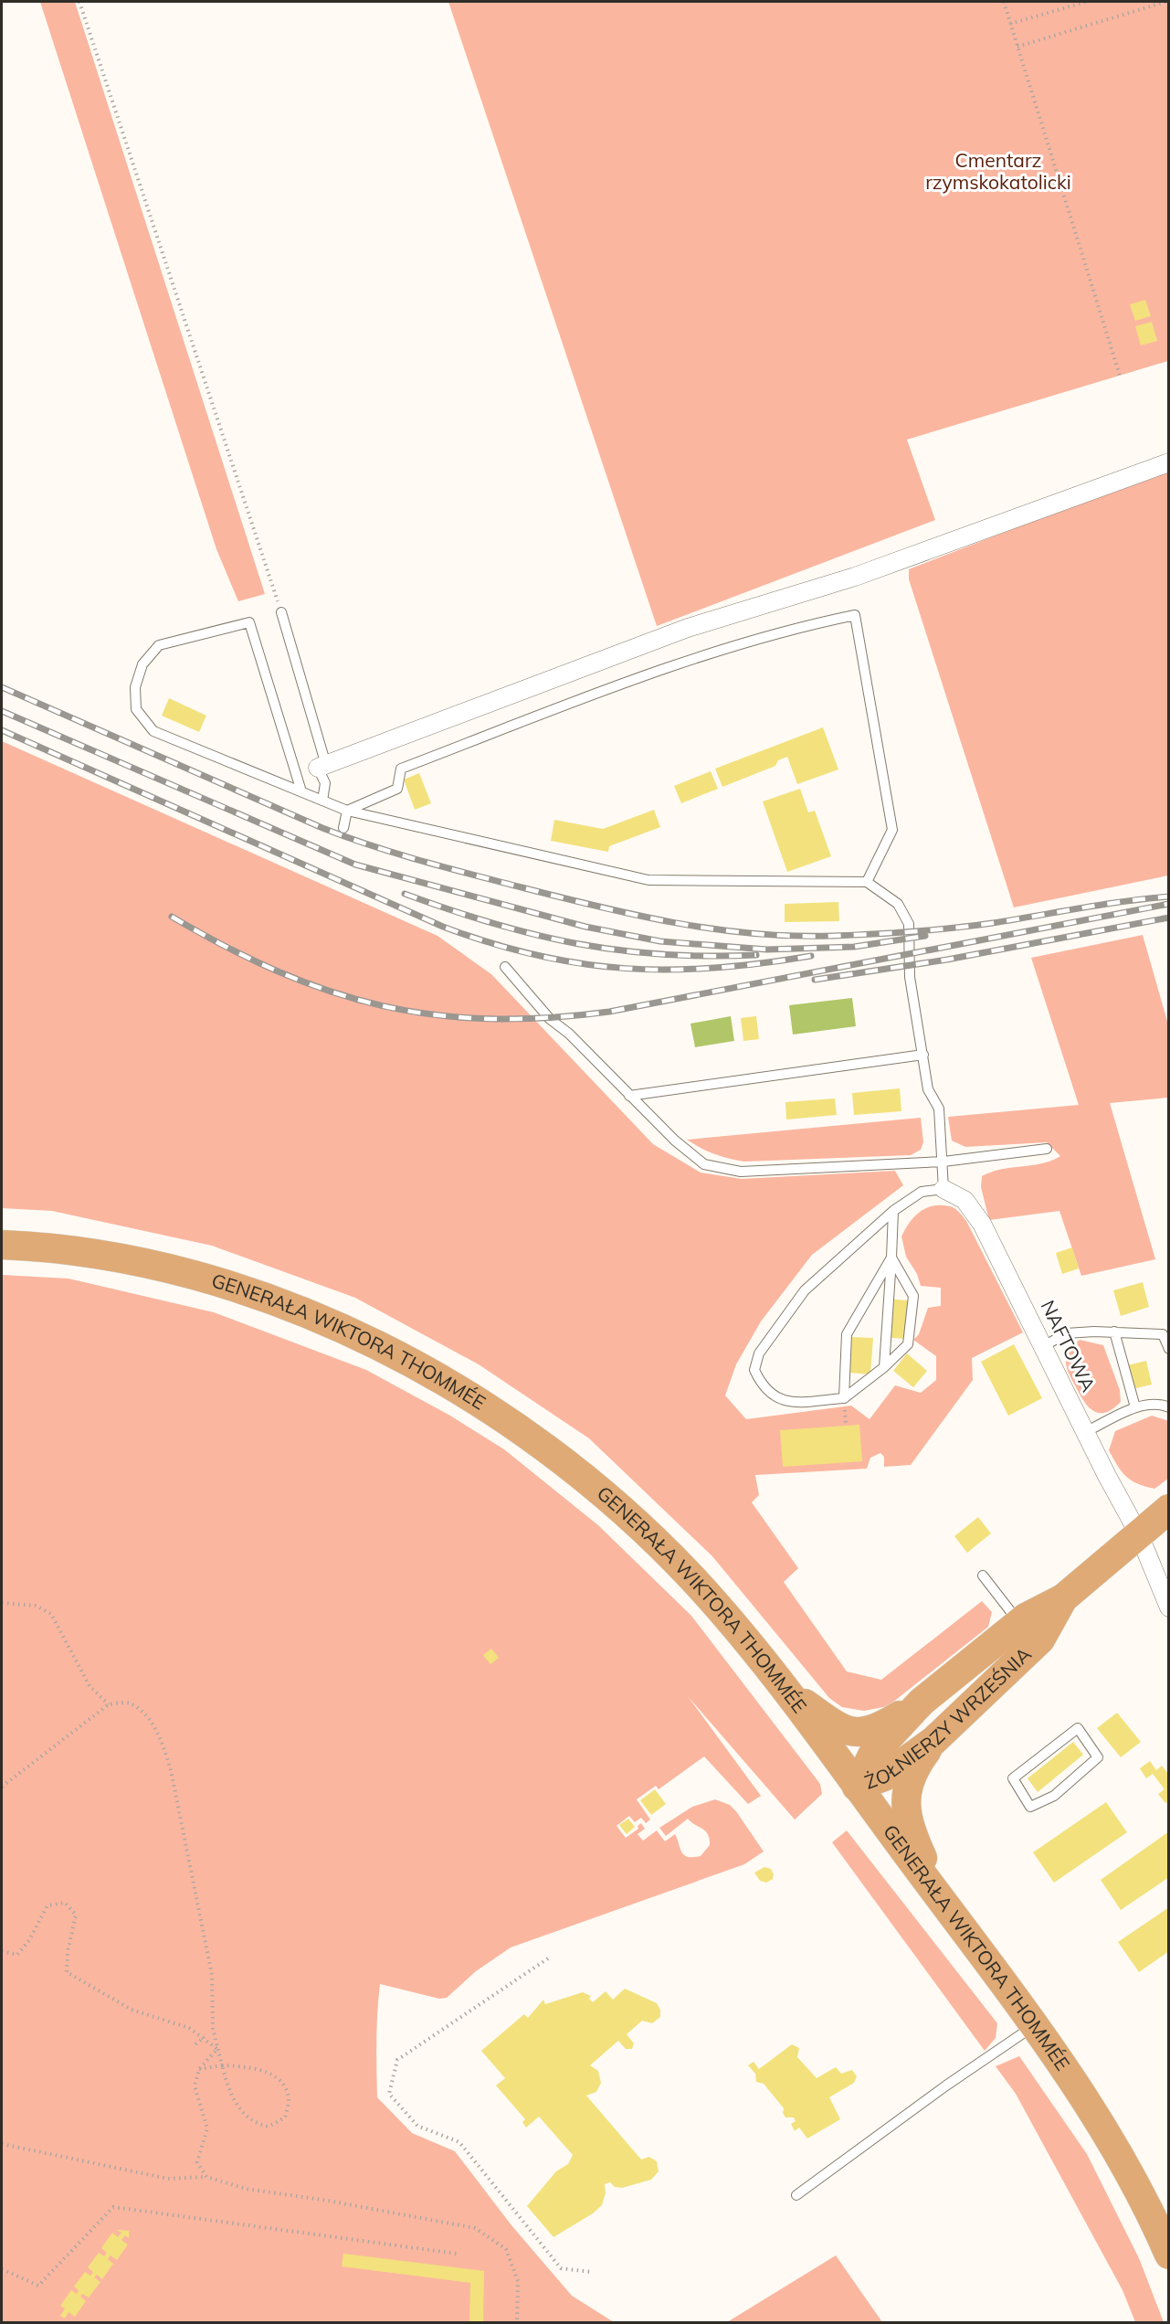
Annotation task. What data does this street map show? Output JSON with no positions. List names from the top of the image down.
{
  "streets": {
    "main road": ["GENERAŁA WIKTORA THOMMÉE", "ŻOŁNIERZY WRZEŚNIA"],
    "street": ["NAFTOWA"]
  },
  "crossings": [
    ["GENERAŁA WIKTORA THOMMÉE", "ŻOŁNIERZY WRZEŚNIA"],
    ["NAFTOWA", "ŻOŁNIERZY WRZEŚNIA"]
  ],
  "parks": ["Cmentarz rzymskokatolicki"]
}
